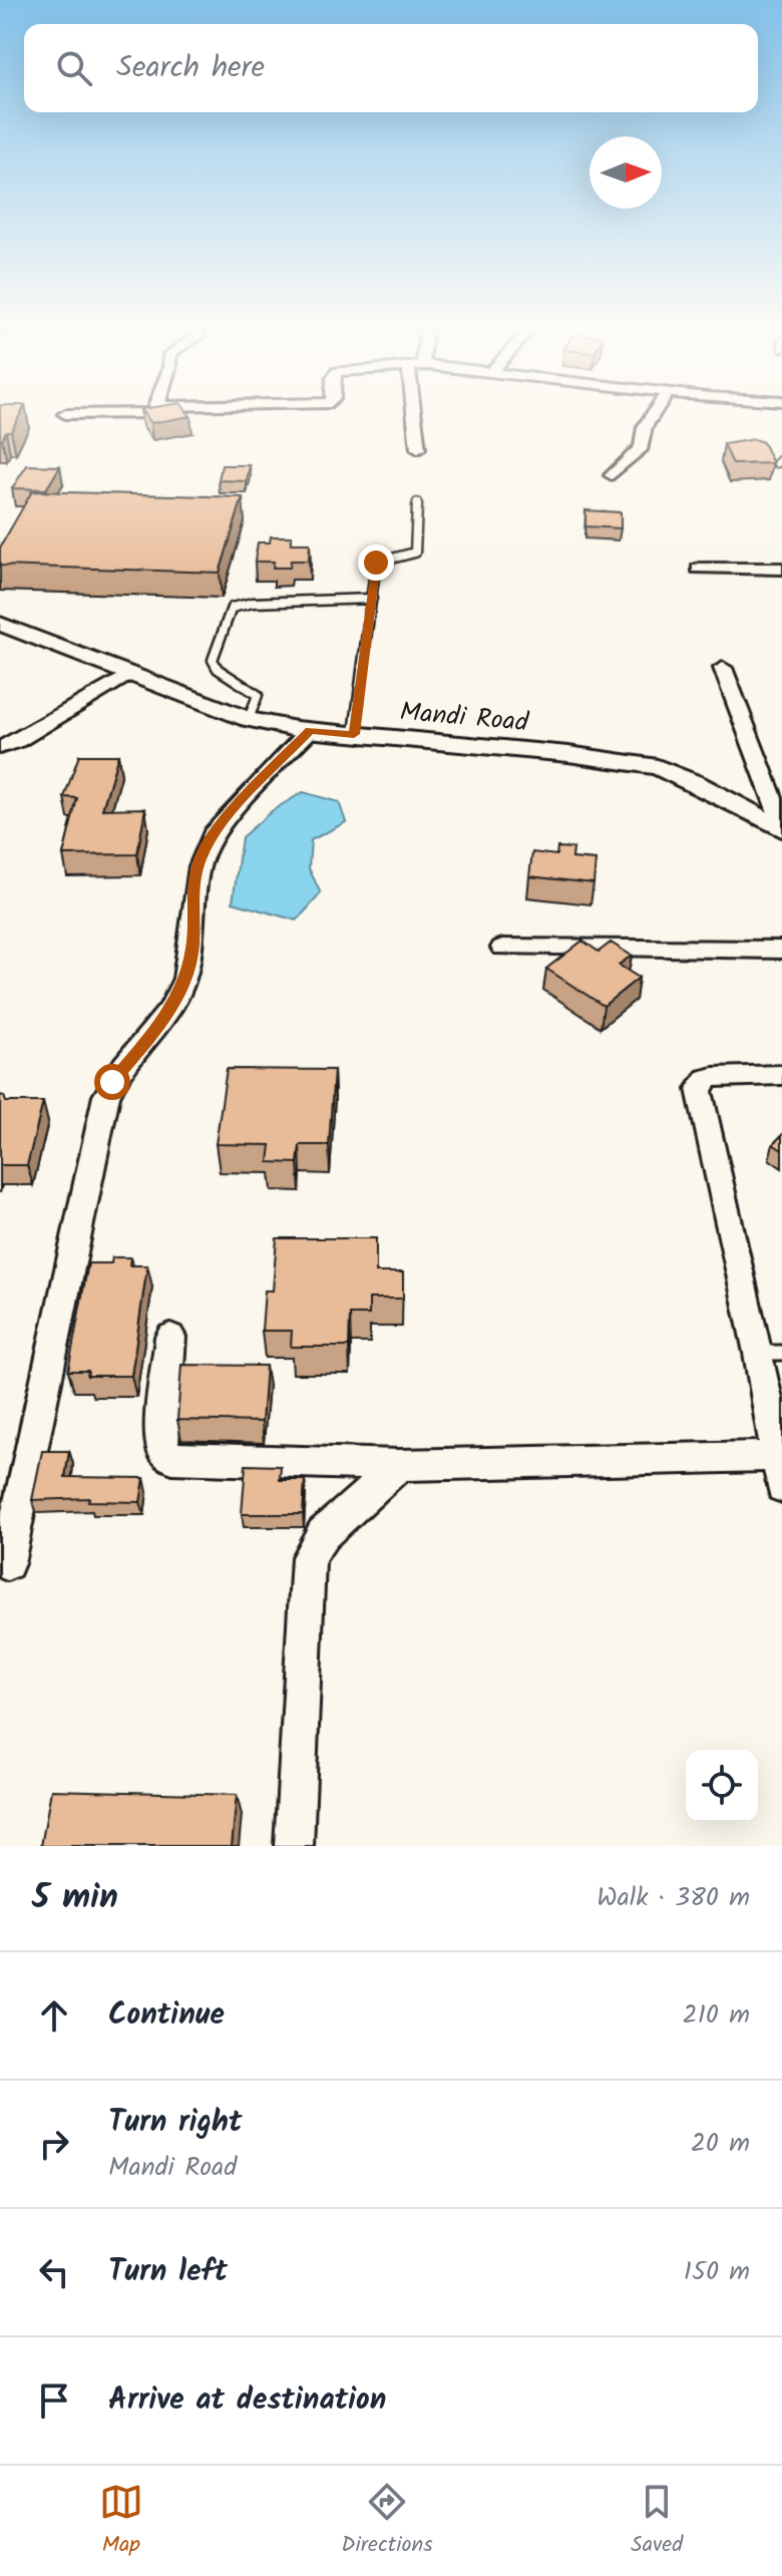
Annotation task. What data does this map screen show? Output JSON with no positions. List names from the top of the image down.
{
  "streets": {
    "street": ["Mandi Road"]
  },
  "north": "right",
  "page": {
    "search": "Search here",
    "heading": ["5 min", "Walk · 380 m"],
    "list": [
      ["Continue", "210 m"],
      ["Turn right", "Mandi Road", "20 m"],
      ["Turn left", "150 m"],
      "Arrive at destination"
    ],
    "nav": ["Map", "Directions", "Saved"]
  }
}
